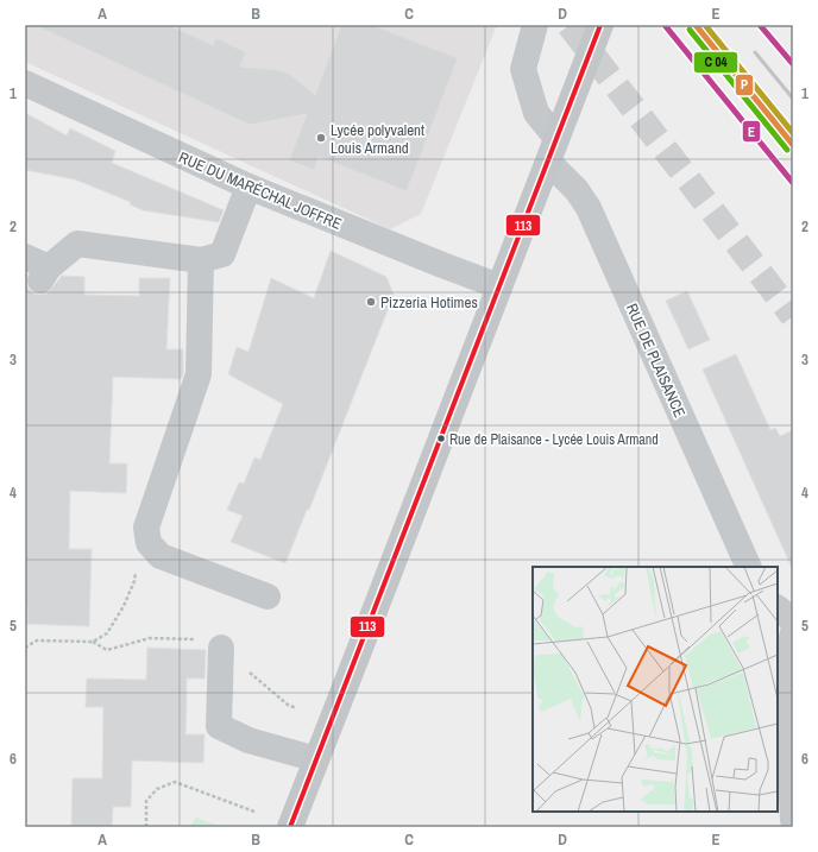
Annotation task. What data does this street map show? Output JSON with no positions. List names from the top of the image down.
{
  "streets": {
    "street": ["RUE DU MARÉCHAL JOFFRE", "RUE DE PLAISANCE"]
  },
  "places": ["Lycée polyvalent Louis Armand", "Pizzeria Hotimes", "Rue de Plaisance - Lycée Louis Armand"],
  "lines": ["transit line P", "transit line E", "transit line 113"],
  "grid": {
    "columns": [
      "A",
      "B",
      "C",
      "D",
      "E"
    ],
    "rows": [
      "1",
      "2",
      "3",
      "4",
      "5",
      "6"
    ]
  }
}
